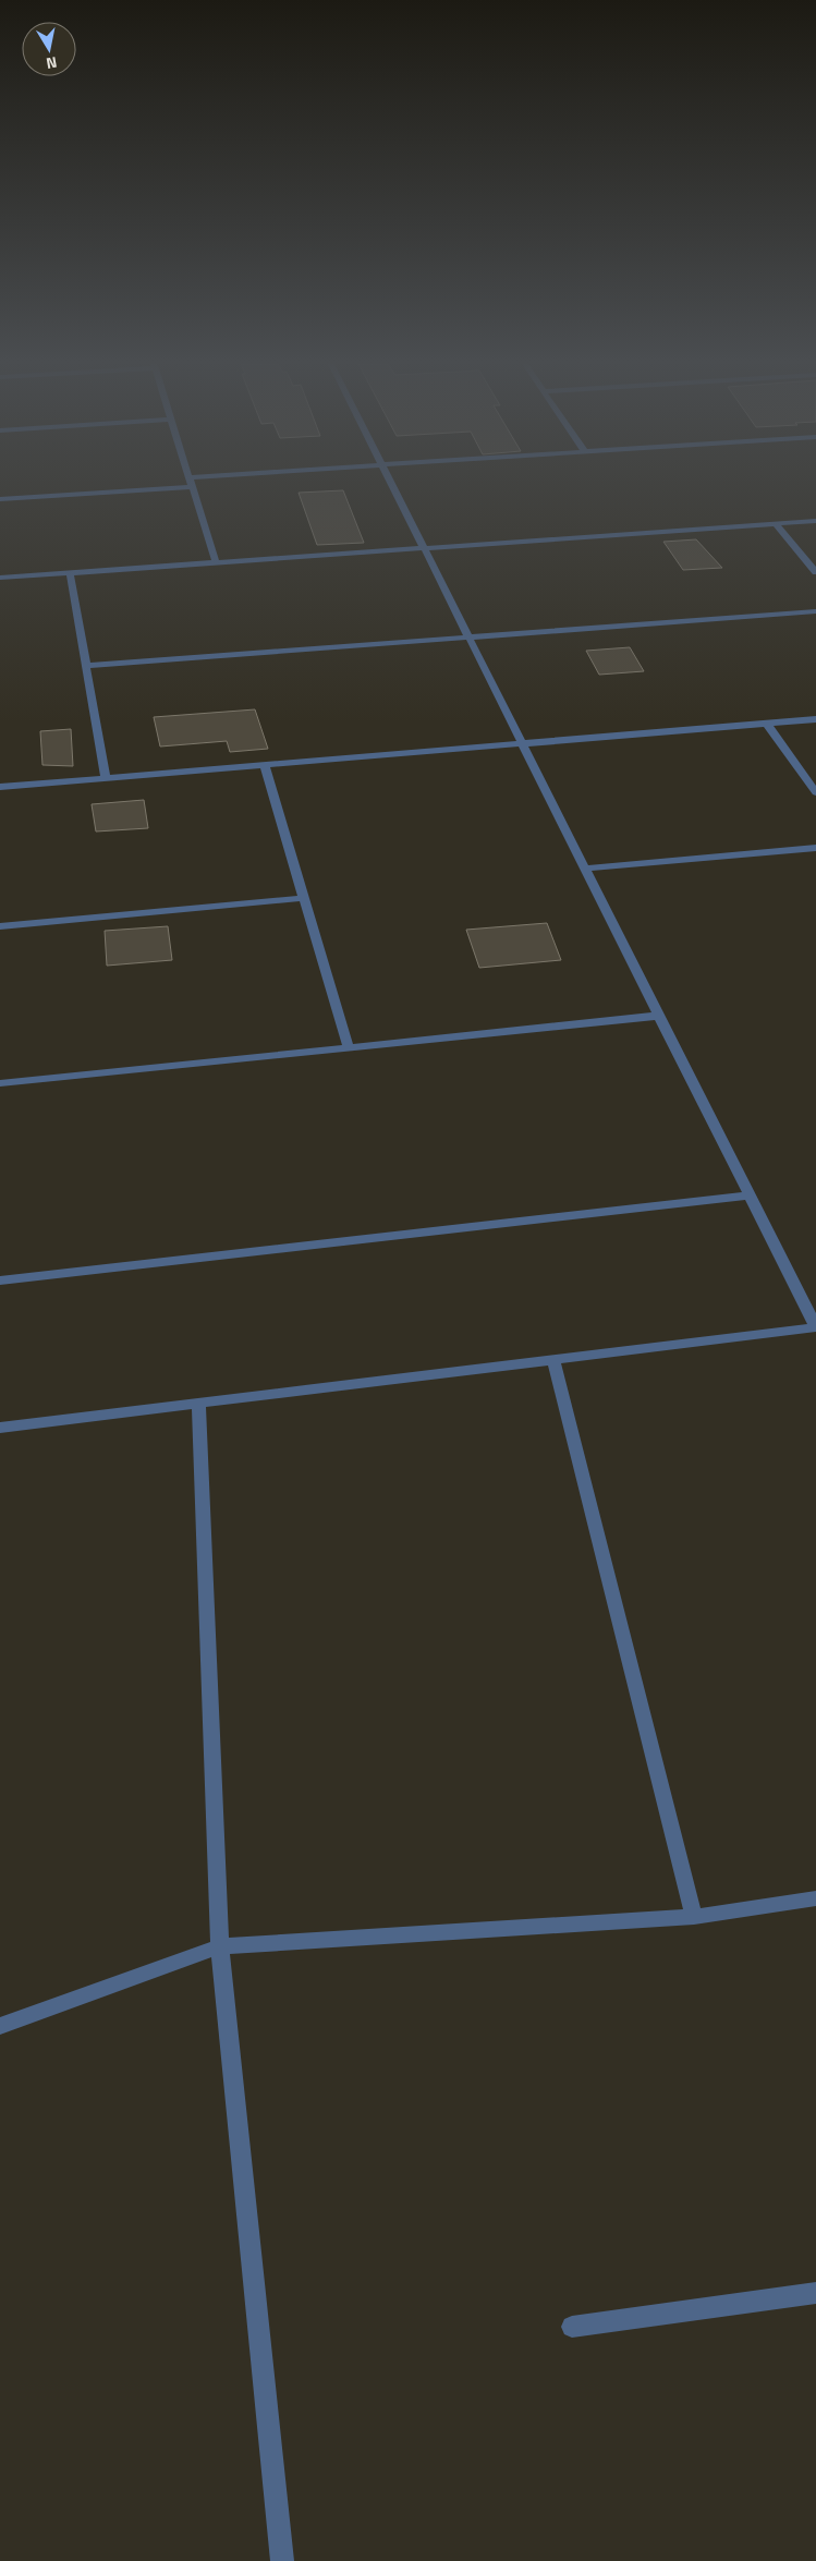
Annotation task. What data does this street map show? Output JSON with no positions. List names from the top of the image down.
{
  "north": "bottom"
}
